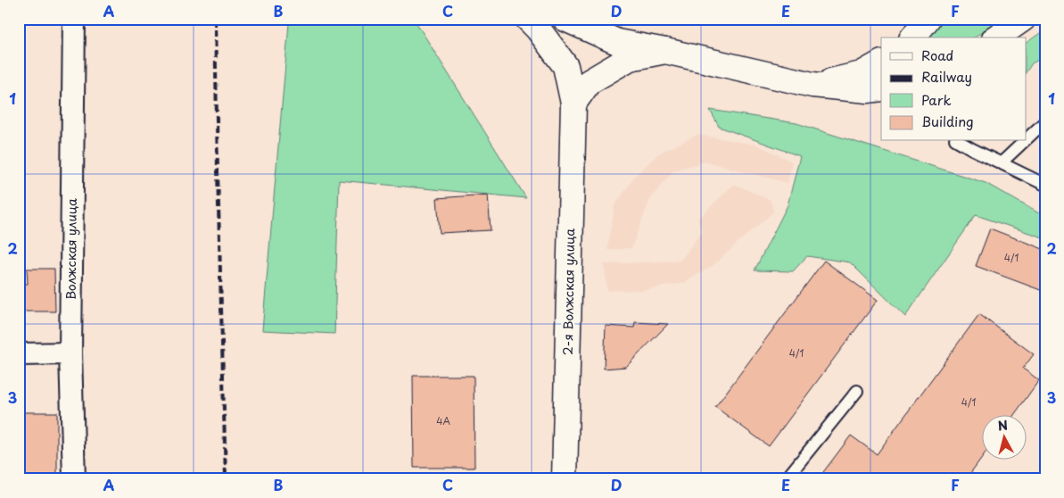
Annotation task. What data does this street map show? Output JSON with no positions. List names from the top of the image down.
{
  "streets": {
    "street": ["Волжская улица", "2-я Волжская улица"]
  },
  "house_numbers": [
    "4/1",
    "4/1",
    "4/1",
    "4А"
  ],
  "legend": [
    "Road",
    "Railway",
    "Park",
    "Building"
  ],
  "north": "top",
  "grid": {
    "columns": [
      "A",
      "B",
      "C",
      "D",
      "E",
      "F"
    ],
    "rows": ["1", "2", "3"]
  }
}
